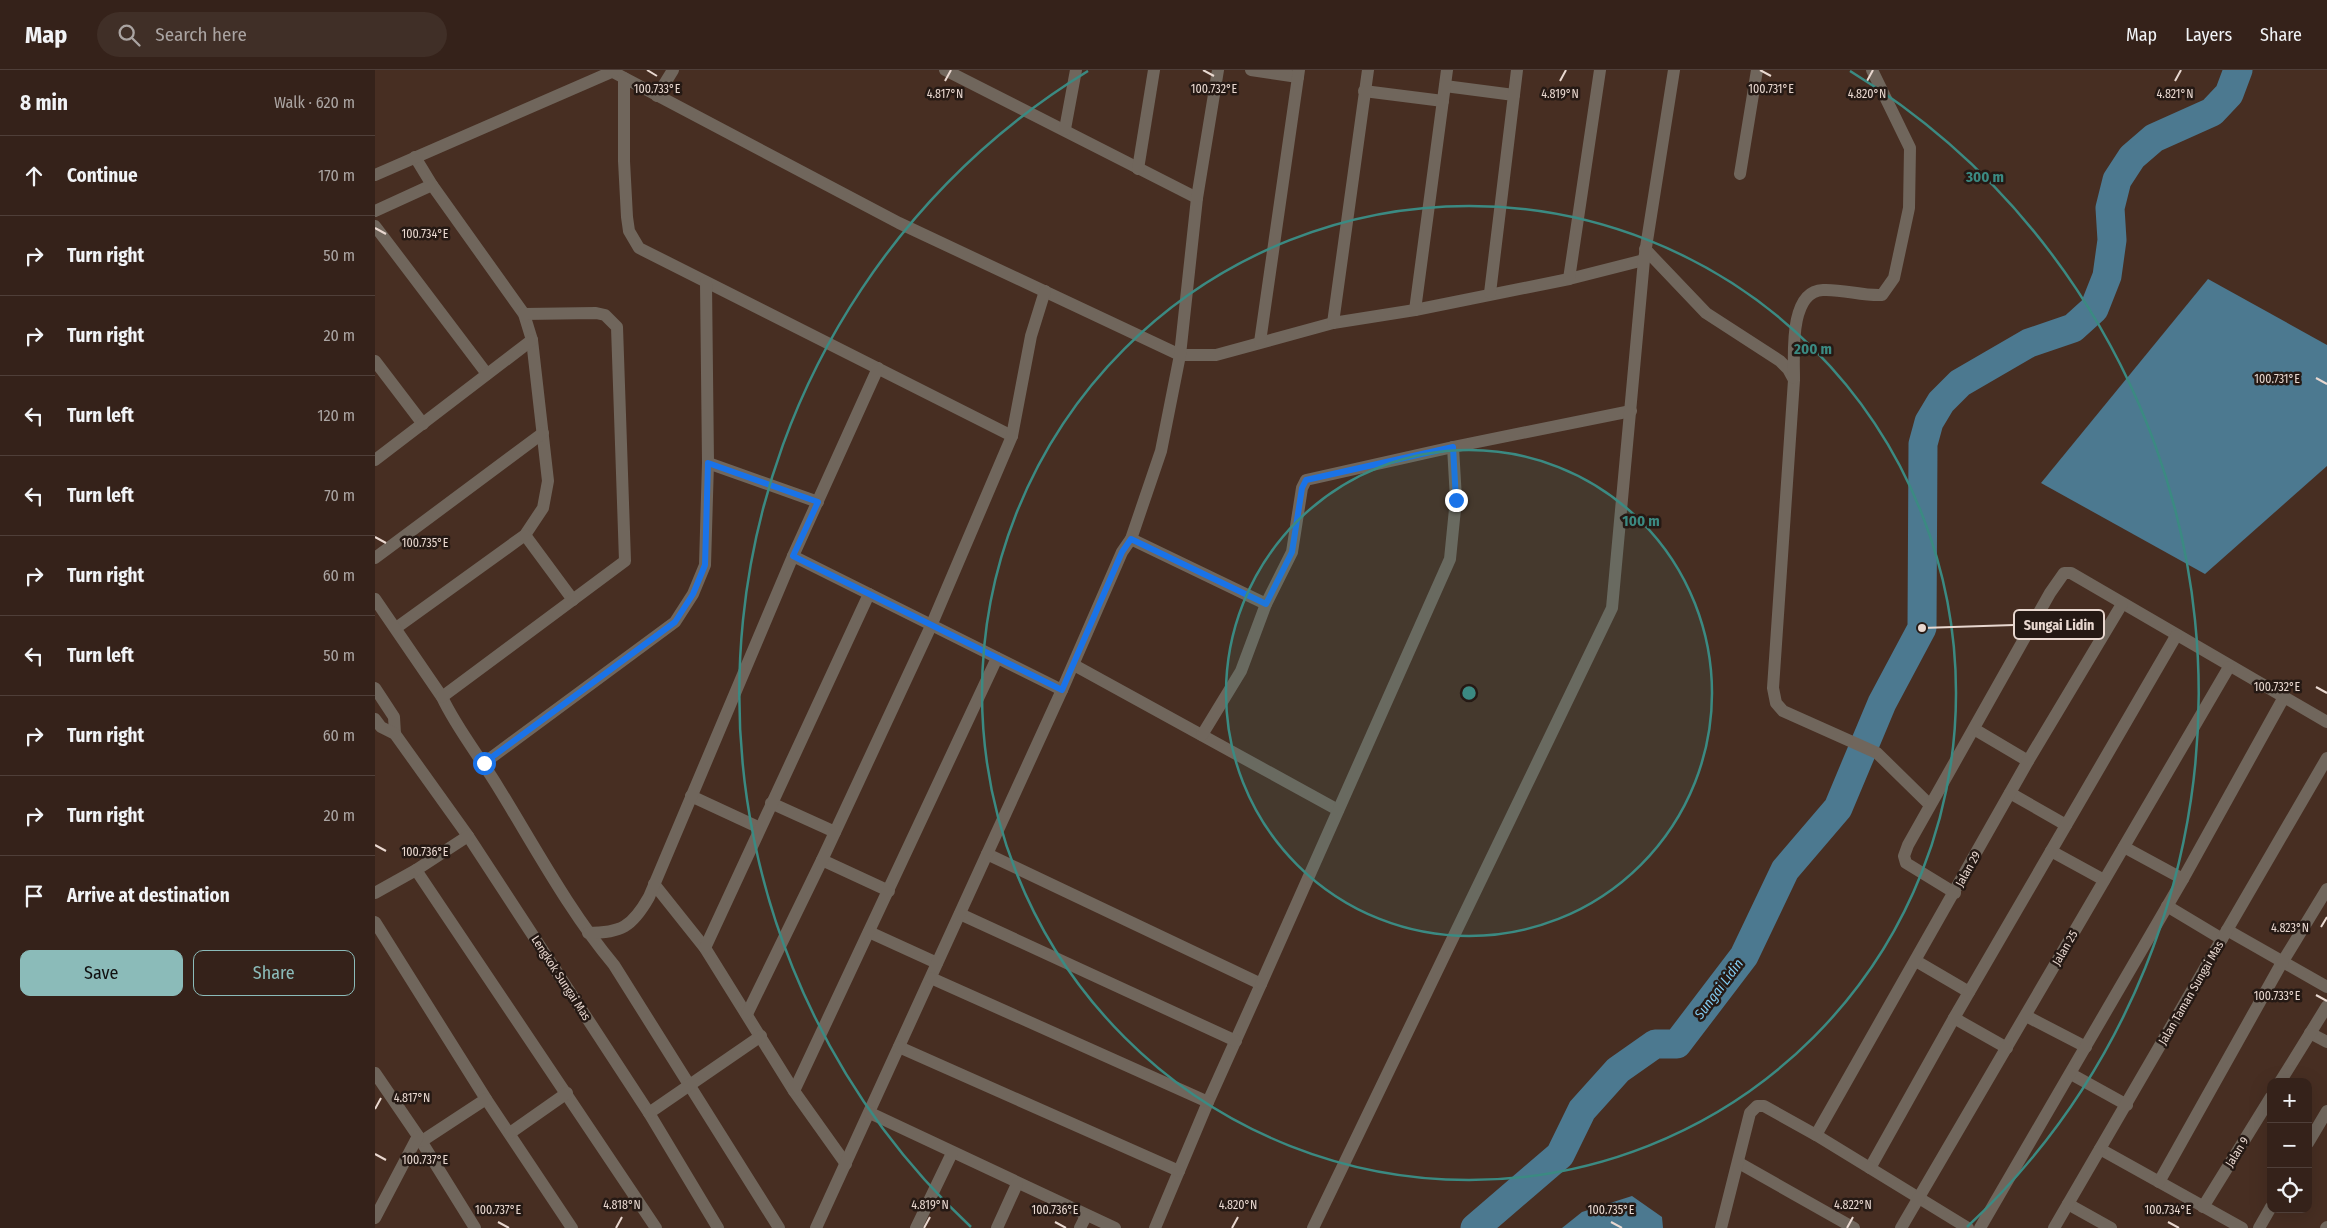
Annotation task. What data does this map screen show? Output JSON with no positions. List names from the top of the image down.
{
  "streets": {
    "street": [
      "Jalan 29",
      "Jalan 25",
      "Lengkok Sungai Mas",
      "Jalan Taman Sungai Mas",
      "Jalan 9"
    ]
  },
  "water": ["Sungai Lidin"],
  "places": ["Sungai Lidin"],
  "page": {
    "header": "Map",
    "search": "Search here",
    "nav": ["Map", "Layers", "Share"],
    "heading": ["8 min", "Walk · 620 m"],
    "list": [
      ["Continue", "170 m"],
      ["Turn right", "50 m"],
      ["Turn right", "20 m"],
      ["Turn left", "120 m"],
      ["Turn left", "70 m"],
      ["Turn right", "60 m"],
      ["Turn left", "50 m"],
      ["Turn right", "60 m"],
      ["Turn right", "20 m"],
      "Arrive at destination"
    ],
    "buttons": ["Save", "Share"],
    "map_buttons": ["+", "−"]
  },
  "coordinates": [
    "100.732°E",
    "100.733°E",
    "100.731°E",
    "4.817°N",
    "4.819°N",
    "4.820°N",
    "4.821°N",
    "100.734°E",
    "100.735°E",
    "100.736°E",
    "4.823°N",
    "100.737°E",
    "4.818°N",
    "4.822°N"
  ],
  "rings": ["300 m", "200 m", "100 m"]
}
